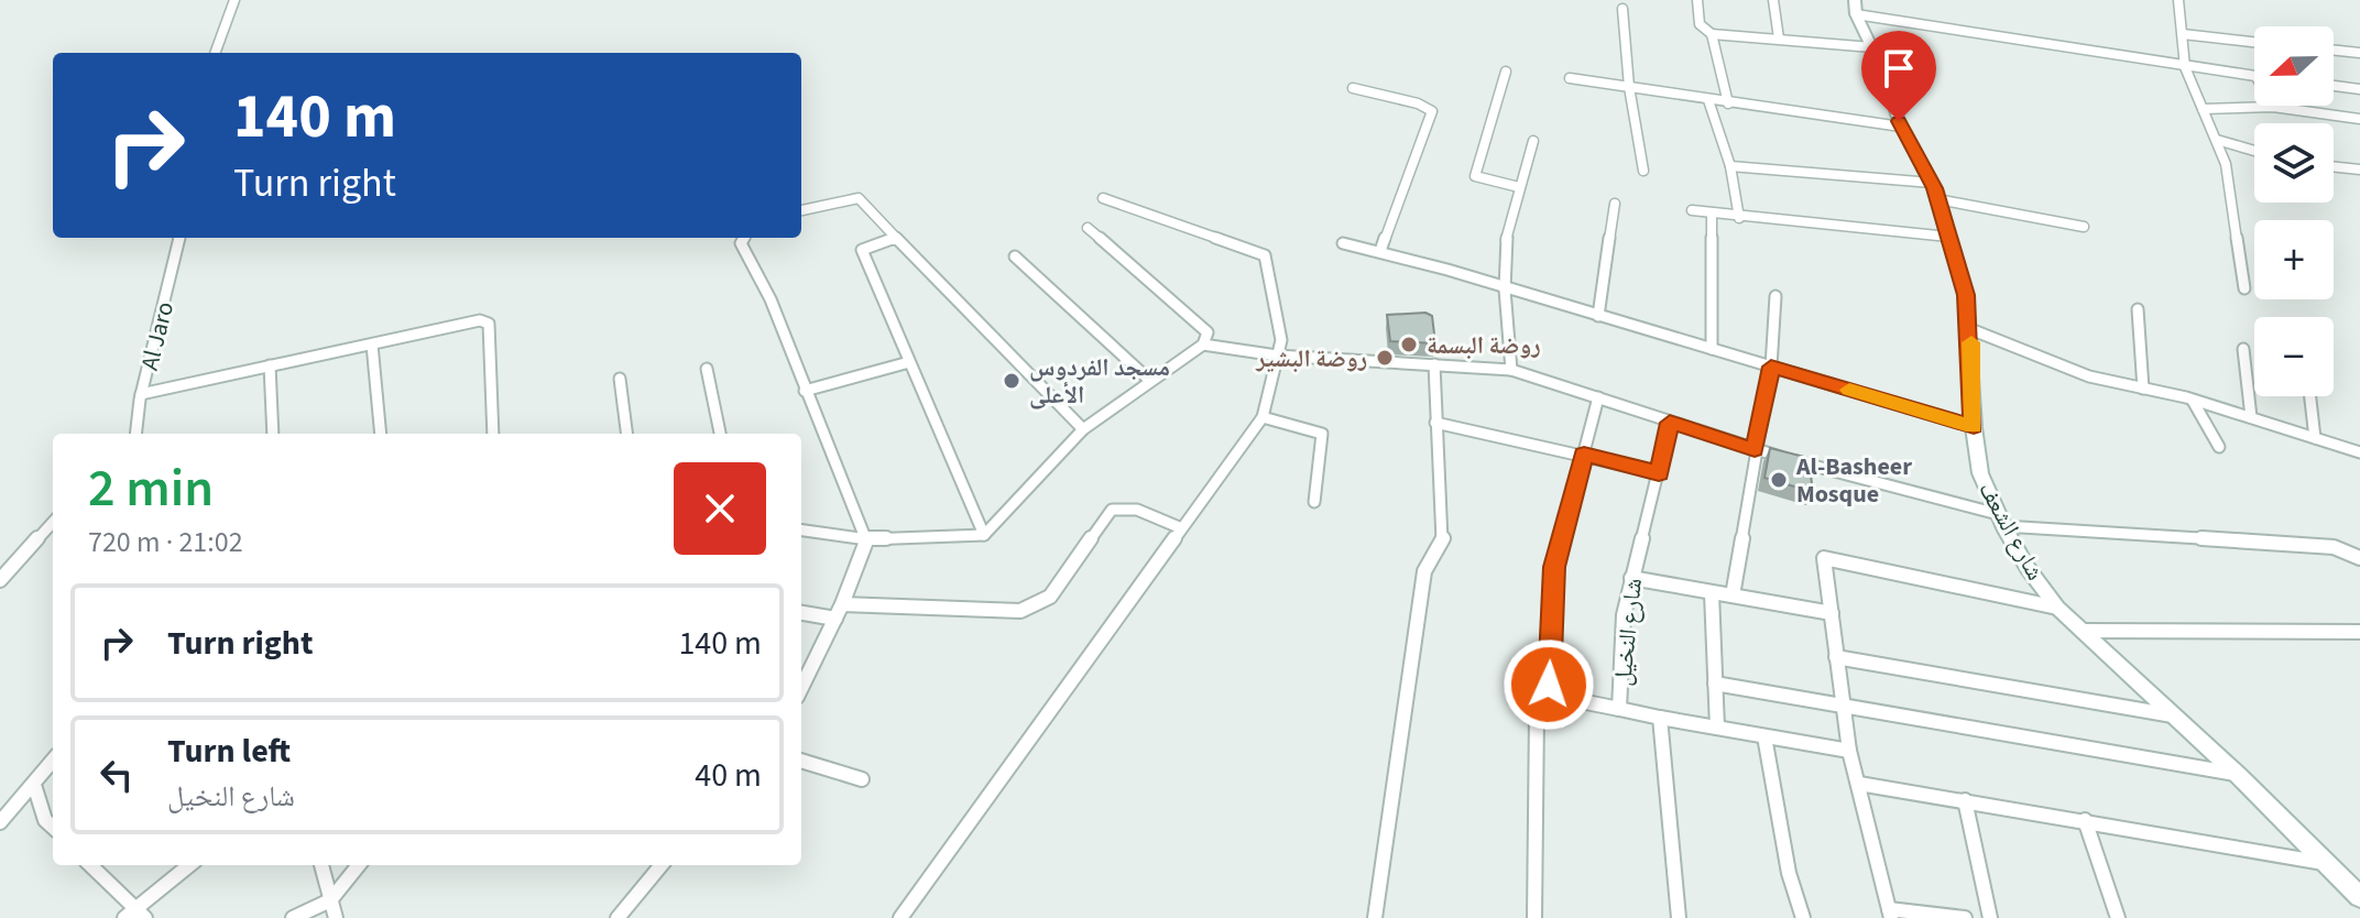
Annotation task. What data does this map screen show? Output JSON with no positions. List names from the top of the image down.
{
  "streets": {
    "street": ["Al Jaro", "شارع الشعف", "شارع النخيل"]
  },
  "places": [
    "روضة البسمة",
    "روضة البشير",
    "مسجد الفردوس الأعلى",
    "Al-Basheer Mosque"
  ],
  "north": "left",
  "page": {
    "map_buttons": ["+", "−"],
    "turn": ["140 m", "Turn right"],
    "heading": ["2 min", "720 m · 21:02"],
    "list": [
      {
        "name": "Turn right",
        "value": "140 m"
      },
      {
        "name": "Turn left",
        "note": "شارع النخيل",
        "value": "40 m"
      }
    ]
  }
}
